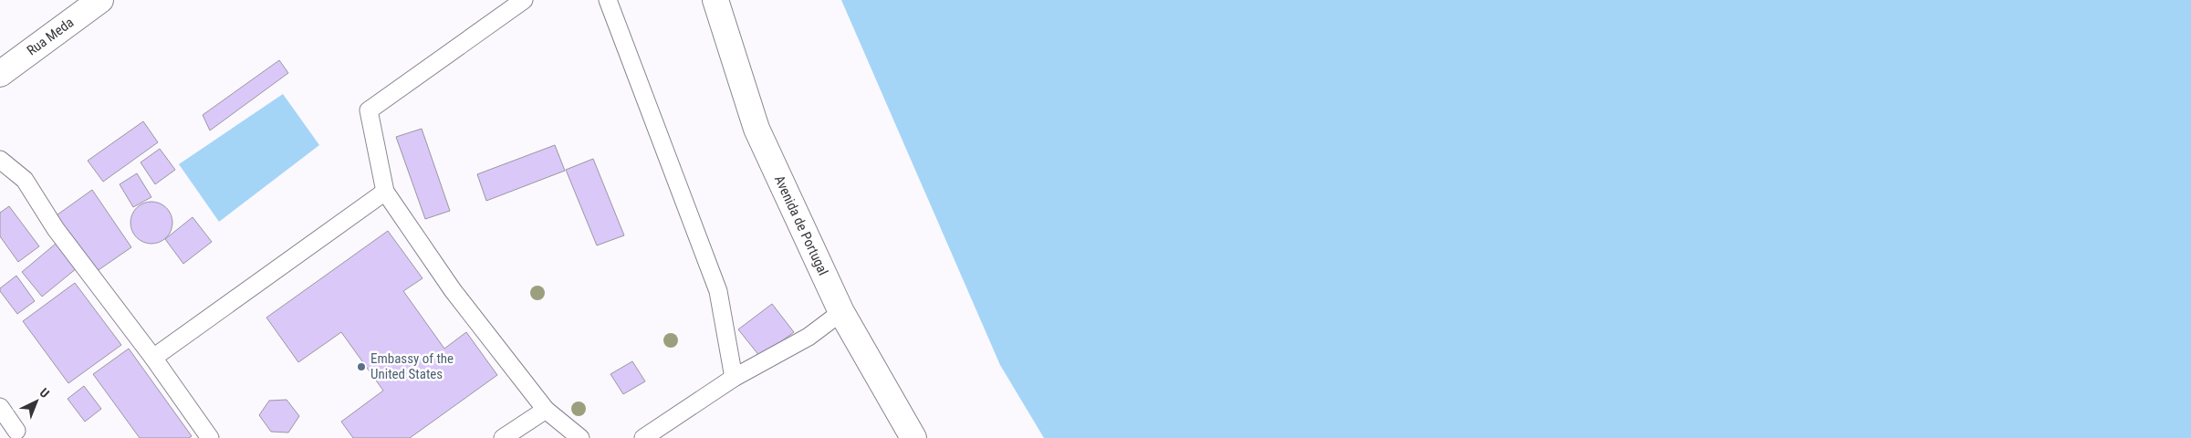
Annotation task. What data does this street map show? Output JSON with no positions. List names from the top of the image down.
{
  "streets": {
    "main road": ["Rua Meda", "Avenida de Portugal"]
  },
  "places": ["Embassy of the United States"],
  "north": "top right"
}
